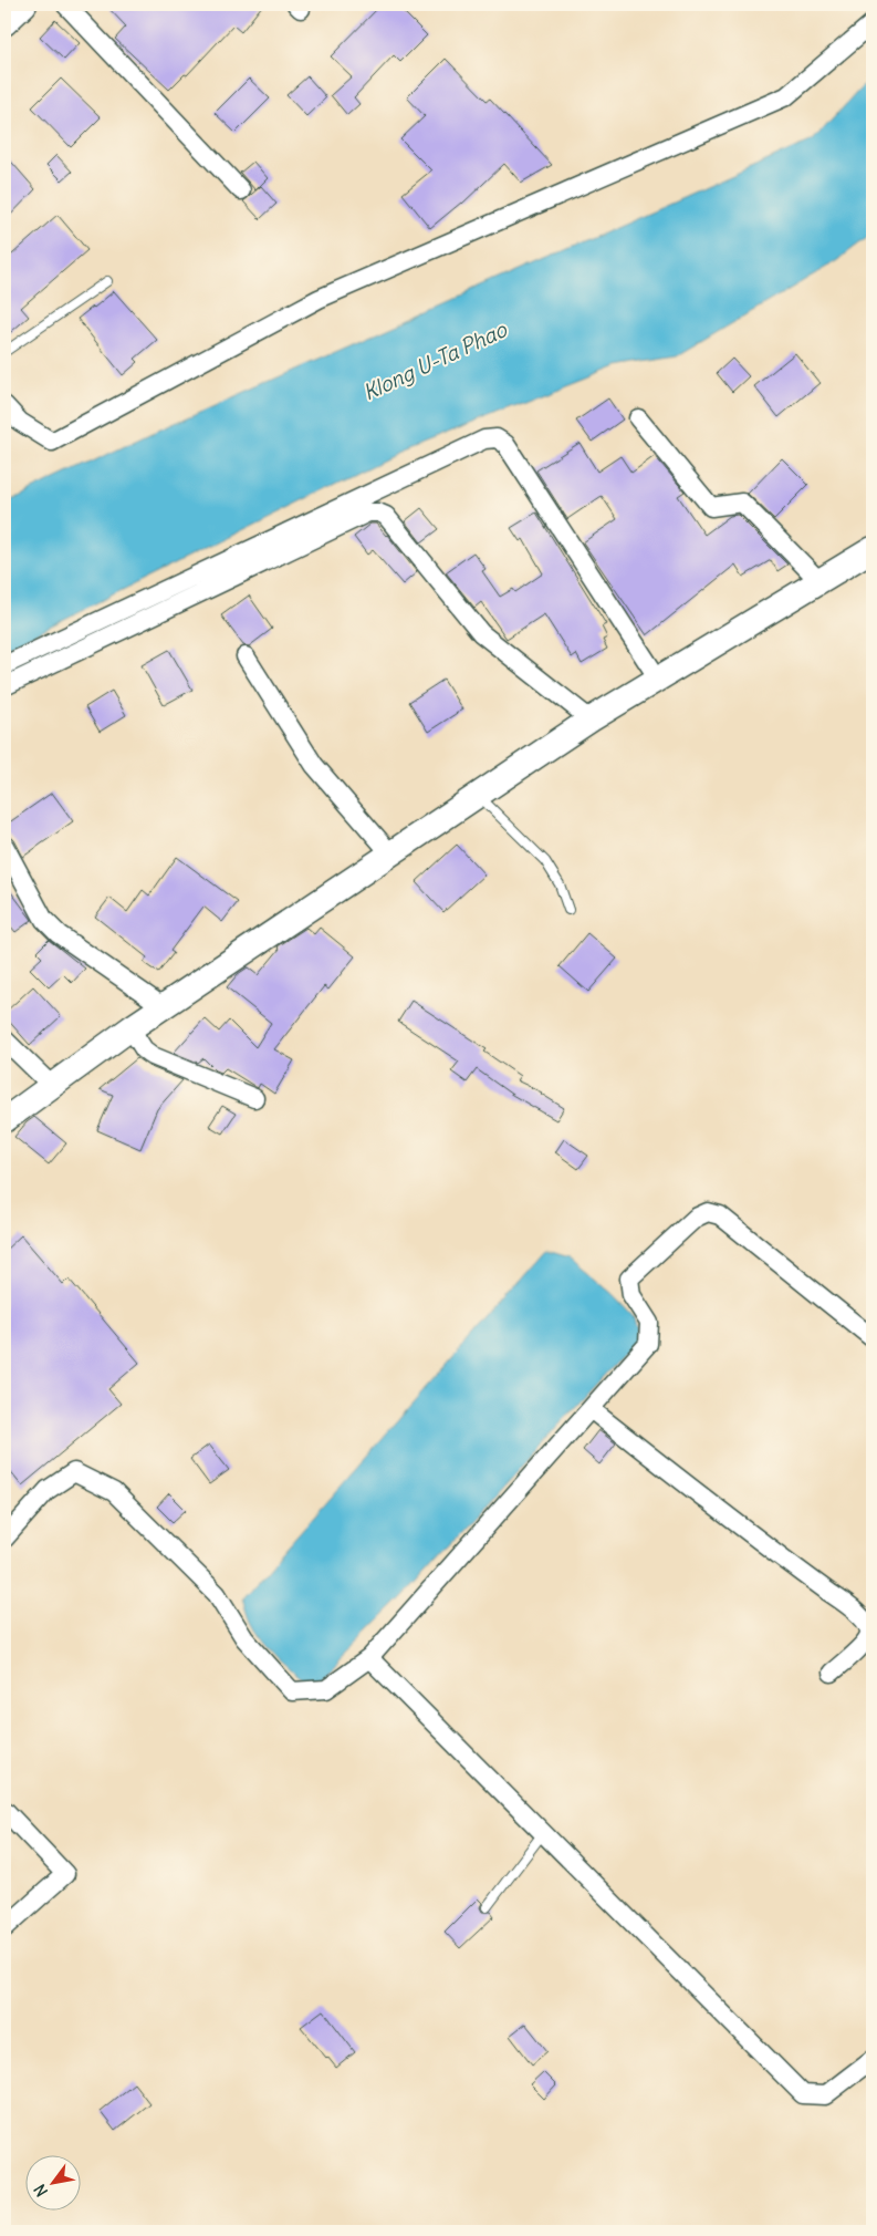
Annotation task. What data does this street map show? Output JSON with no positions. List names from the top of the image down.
{
  "water": ["Klong U-Ta Phao"],
  "north": "bottom left"
}
